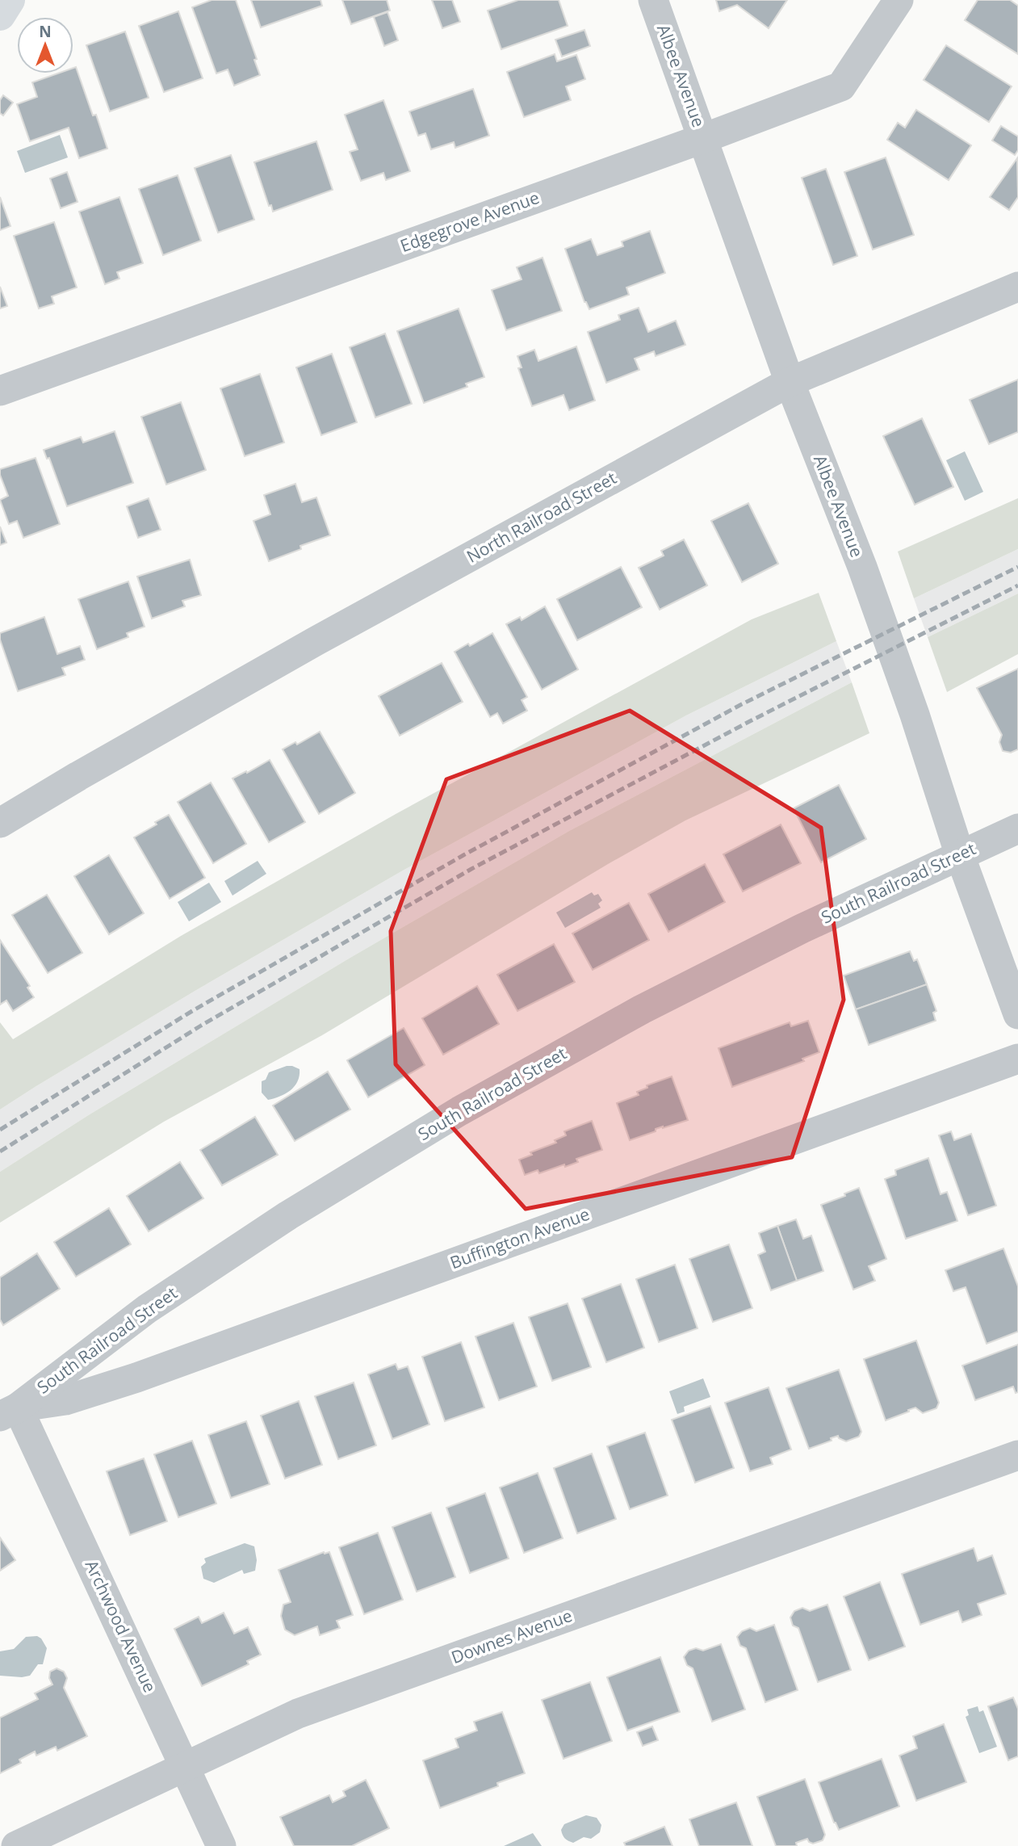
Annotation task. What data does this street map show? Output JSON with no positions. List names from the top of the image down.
{
  "streets": {
    "street": [
      "Albee Avenue",
      "Edgegrove Avenue",
      "North Railroad Street",
      "South Railroad Street",
      "Buffington Avenue",
      "Archwood Avenue",
      "Downes Avenue"
    ]
  },
  "crossings": [
    ["Albee Avenue", "Edgegrove Avenue"],
    ["Albee Avenue", "North Railroad Street"],
    ["Albee Avenue", "South Railroad Street"],
    ["South Railroad Street", "Buffington Avenue"],
    ["South Railroad Street", "Archwood Avenue"],
    ["Buffington Avenue", "Archwood Avenue"],
    ["Archwood Avenue", "Downes Avenue"]
  ],
  "north": "top"
}
